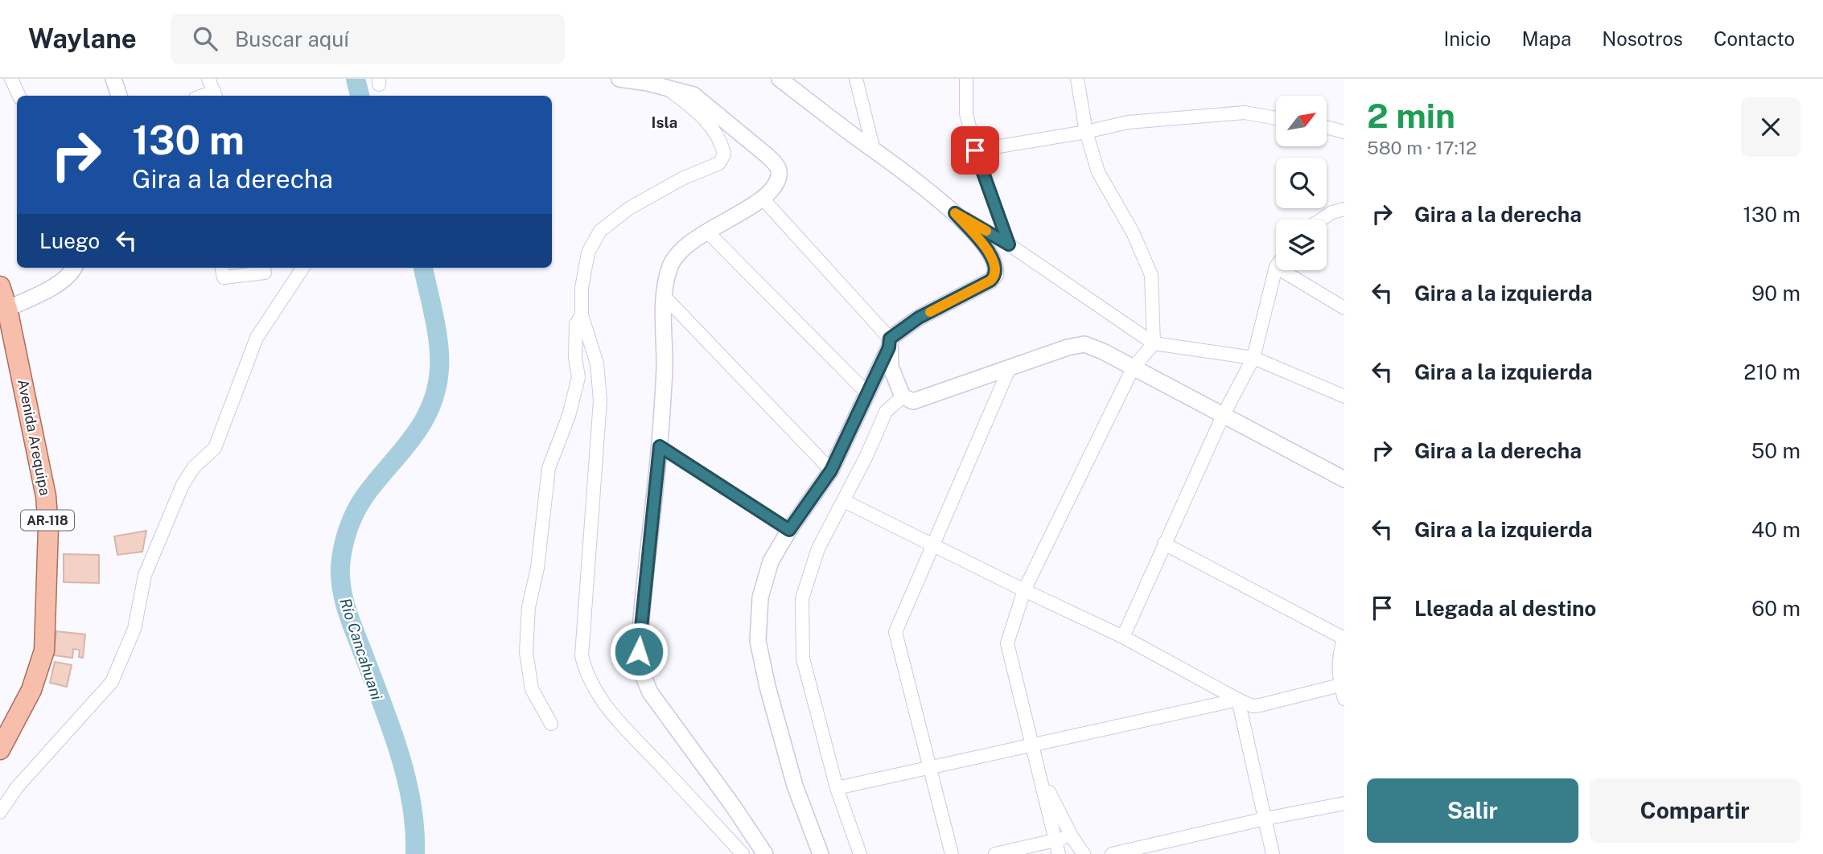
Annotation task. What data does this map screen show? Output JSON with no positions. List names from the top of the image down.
{
  "streets": {
    "main road": ["Avenida Arequipa", "AR-118"]
  },
  "districts": ["Isla"],
  "water": ["Río Cancahuani"],
  "north": "top right",
  "page": {
    "header": "Waylane",
    "search": "Buscar aquí",
    "nav": [
      "Inicio",
      "Mapa",
      "Nosotros",
      "Contacto"
    ],
    "heading": ["2 min", "580 m · 17:12"],
    "turn": ["130 m", "Gira a la derecha"],
    "list": [
      {
        "name": "Gira a la derecha",
        "value": "130 m"
      },
      {
        "name": "Gira a la izquierda",
        "value": "90 m"
      },
      {
        "name": "Gira a la izquierda",
        "value": "210 m"
      },
      {
        "name": "Gira a la derecha",
        "value": "50 m"
      },
      {
        "name": "Gira a la izquierda",
        "value": "40 m"
      },
      {
        "name": "Llegada al destino",
        "value": "60 m"
      }
    ],
    "then": "Luego",
    "buttons": ["Salir", "Compartir"]
  }
}
